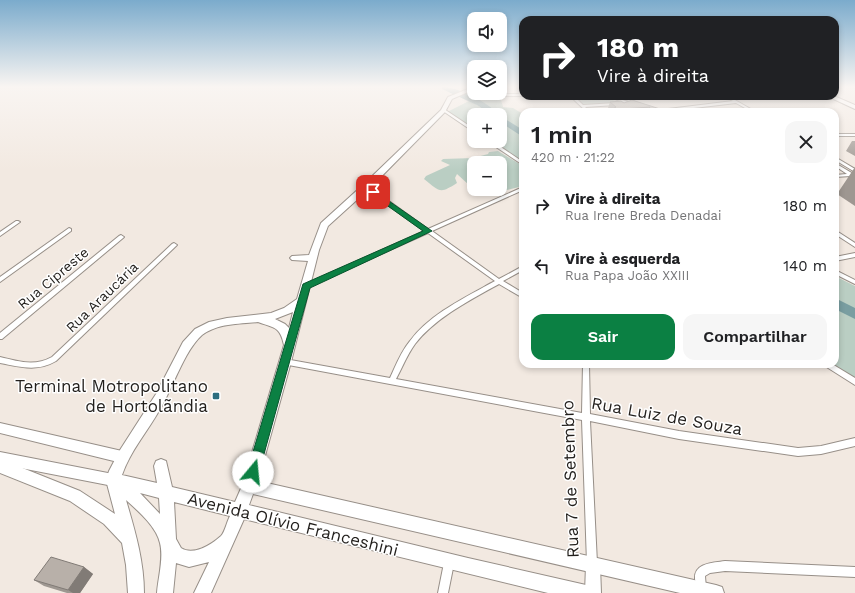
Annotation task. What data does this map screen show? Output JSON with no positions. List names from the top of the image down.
{
  "streets": {
    "main road": ["Avenida Olívio Franceshini"],
    "street": [
      "Rua Cipreste",
      "Rua Araucária",
      "Rua Luiz de Souza",
      "Rua 7 de Setembro"
    ]
  },
  "crossings": [
    ["Rua Luiz de Souza", "Rua 7 de Setembro"],
    ["Rua 7 de Setembro", "Avenida Olívio Franceshini"]
  ],
  "places": {
    "transit": ["Terminal Motropolitano de Hortolãndia"]
  },
  "page": {
    "map_buttons": ["+", "−"],
    "turn": ["180 m", "Vire à direita"],
    "heading": ["1 min", "420 m · 21:22"],
    "list": [
      {
        "name": "Vire à direita",
        "note": "Rua Irene Breda Denadai",
        "value": "180 m"
      },
      {
        "name": "Vire à esquerda",
        "note": "Rua Papa João XXIII",
        "value": "140 m"
      }
    ],
    "buttons": ["Sair", "Compartilhar"]
  }
}
